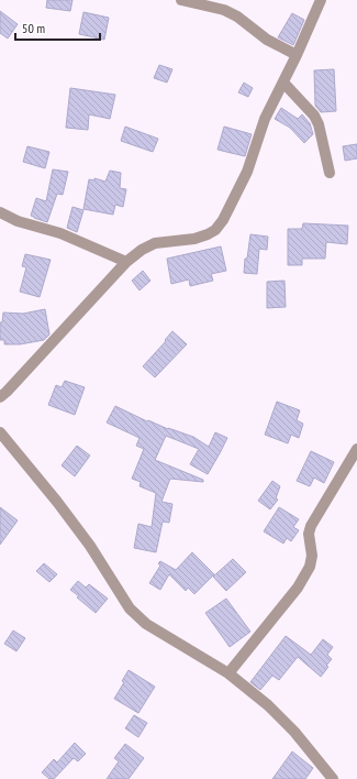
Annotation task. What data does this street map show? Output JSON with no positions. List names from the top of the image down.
{
  "scale_bar": "50 m"
}
